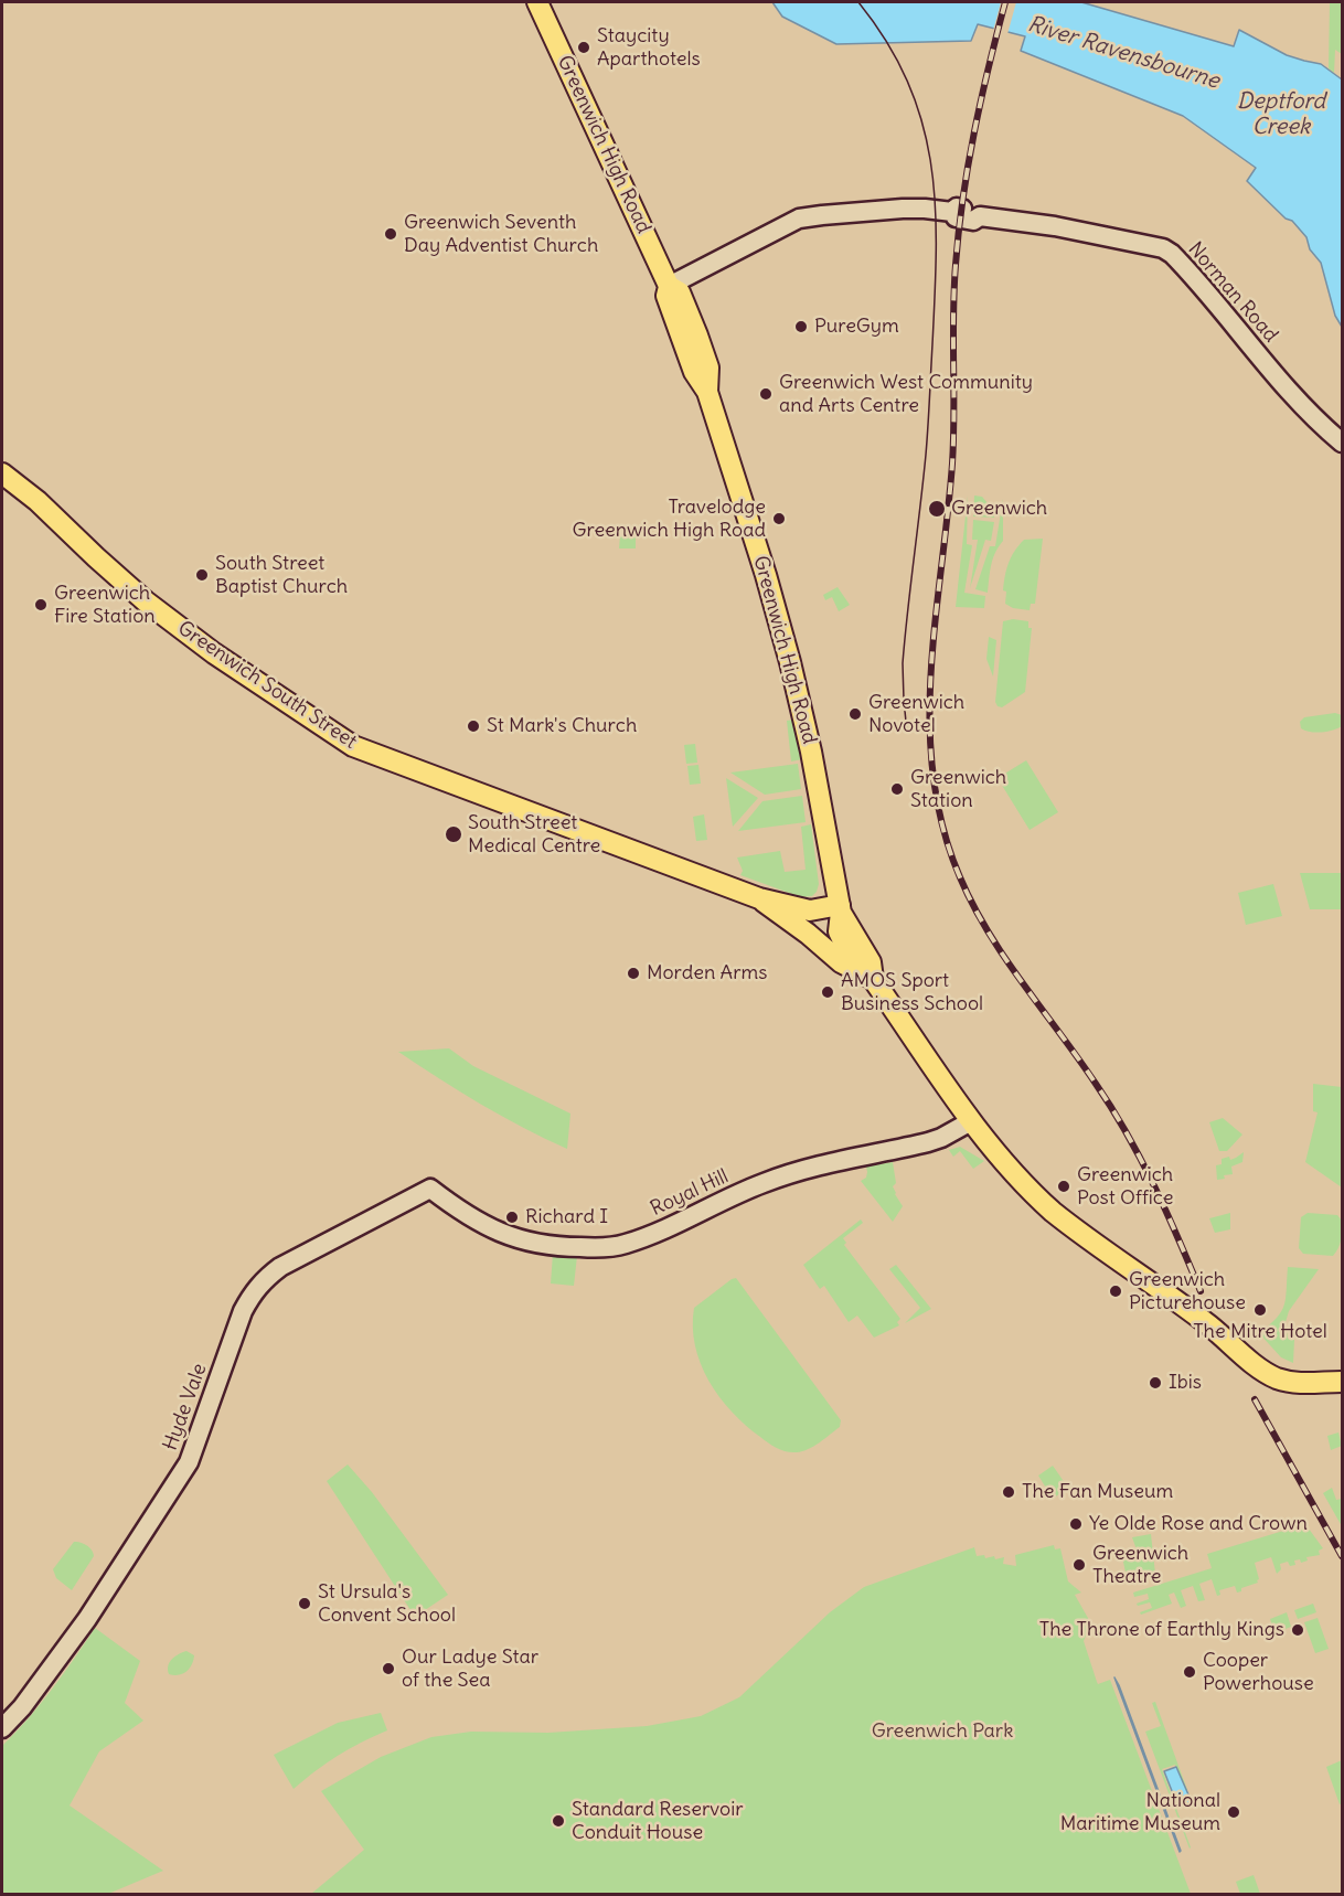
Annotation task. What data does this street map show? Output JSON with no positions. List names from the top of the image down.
{
  "streets": {
    "main road": [
      "Greenwich High Road",
      "Norman Road",
      "Greenwich South Street",
      "Royal Hill",
      "Hyde Vale"
    ]
  },
  "crossings": [
    ["Greenwich High Road", "Norman Road"],
    ["Greenwich High Road", "Greenwich South Street"],
    ["Greenwich High Road", "Royal Hill"],
    ["Royal Hill", "Hyde Vale"]
  ],
  "water": ["River Ravensbourne", "Deptford Creek"],
  "parks": ["Greenwich Park"],
  "places": [
    "Staycity Aparthotels",
    "Greenwich Seventh Day Adventist Church",
    "PureGym",
    "Greenwich West Community and Arts Centre",
    "Greenwich",
    "Travelodge Greenwich High Road",
    "South Street Baptist Church",
    "Greenwich Fire Station",
    "Greenwich Novotel",
    "St Mark's Church",
    "Greenwich Station",
    "South Street Medical Centre",
    "Morden Arms",
    "AMOS Sport Business School",
    "Greenwich Post Office",
    "Richard I",
    "Greenwich Picturehouse",
    "The Mitre Hotel",
    "Ibis",
    "The Fan Museum",
    "Ye Olde Rose and Crown",
    "Greenwich Theatre",
    "St Ursula's Convent School",
    "The Throne of Earthly Kings",
    "Our Ladye Star of the Sea",
    "Cooper Powerhouse",
    "National Maritime Museum",
    "Standard Reservoir Conduit House"
  ]
}
